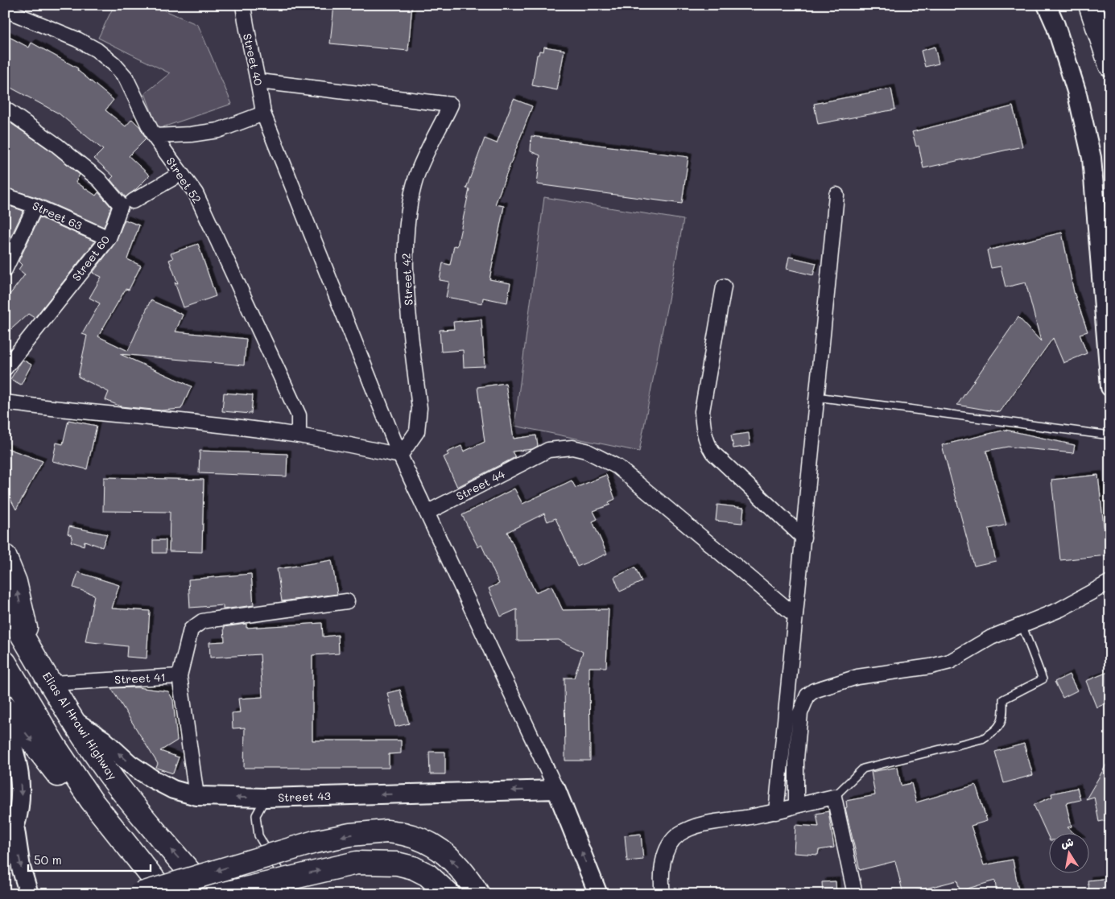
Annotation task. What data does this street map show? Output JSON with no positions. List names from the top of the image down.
{
  "streets": {
    "highway": ["Elias Al Hrawi Highway"],
    "street": [
      "Street 40",
      "Street 52",
      "Street 63",
      "Street 60",
      "Street 42",
      "Street 44",
      "Street 41",
      "Street 43"
    ]
  },
  "crossings": [
    ["Street 40", "Street 42"],
    ["Street 40", "Street 44"],
    ["Street 40", "Street 43"],
    ["Street 63", "Street 60"],
    ["Street 41", "Elias Al Hrawi Highway"],
    ["Street 41", "Street 43"],
    ["Elias Al Hrawi Highway", "Street 43"]
  ],
  "one_way": ["Street 43"],
  "scale_bar": "50 m",
  "north": "top"
}
